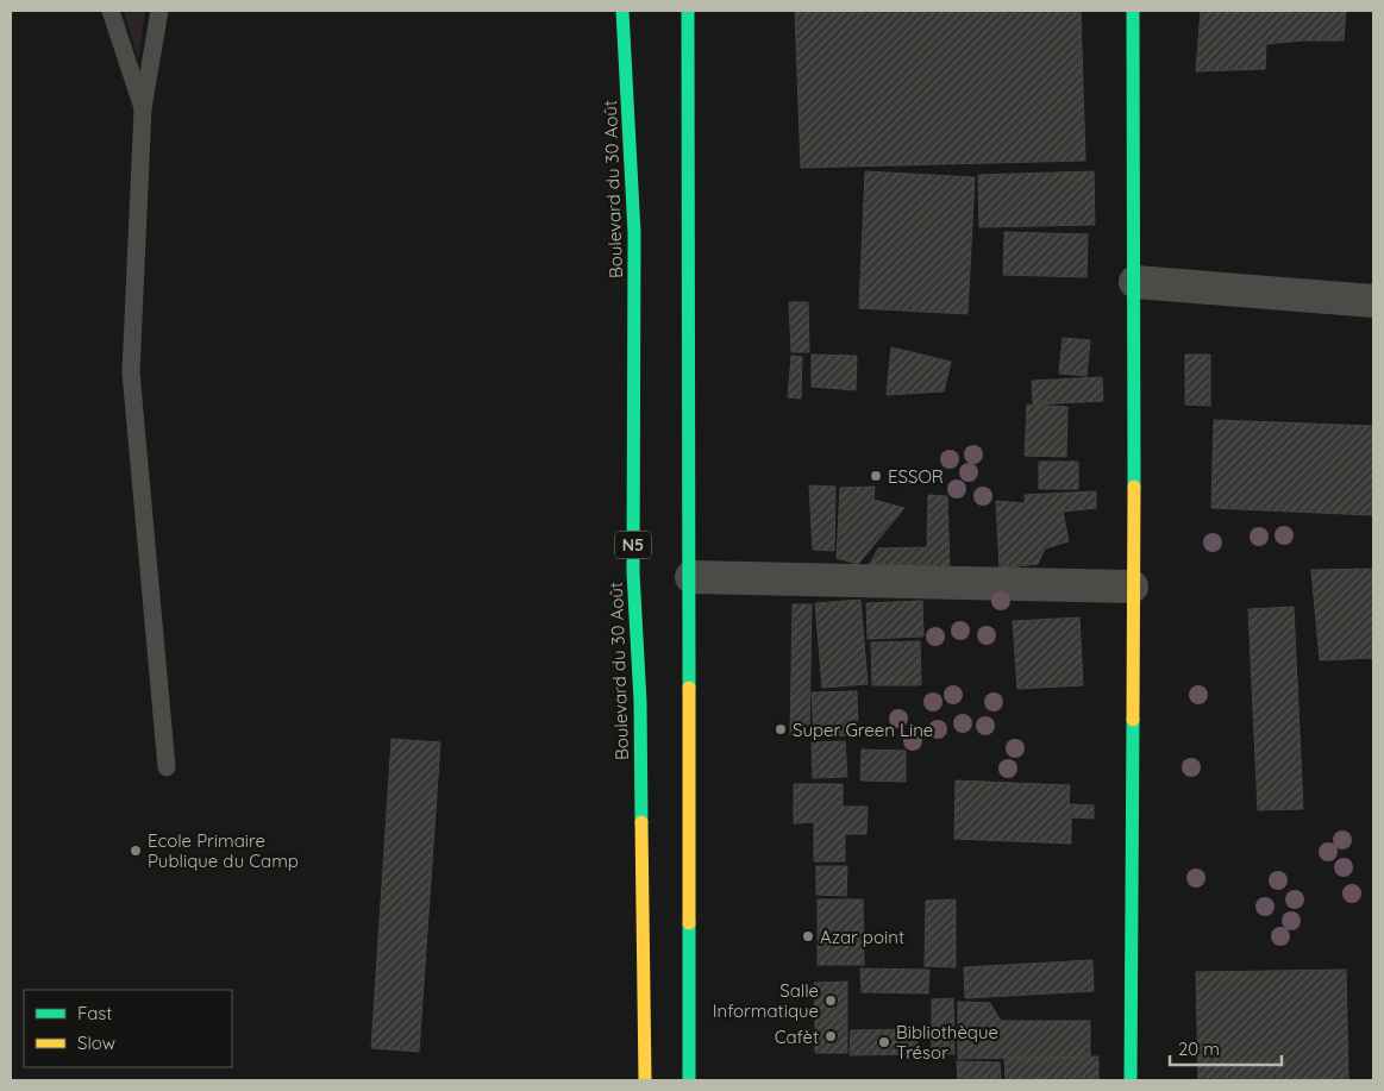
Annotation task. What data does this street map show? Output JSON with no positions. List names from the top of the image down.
{
  "streets": {
    "main road": ["Boulevard du 30 Août", "N5"]
  },
  "places": [
    "ESSOR",
    "Super Green Line",
    "Ecole Primaire Publique du Camp",
    "Azar point",
    "Salle Informatique",
    "Cafèt",
    "Bibliothèque Trésor"
  ],
  "legend": ["Fast", "Slow"],
  "scale_bar": "20 m"
}
